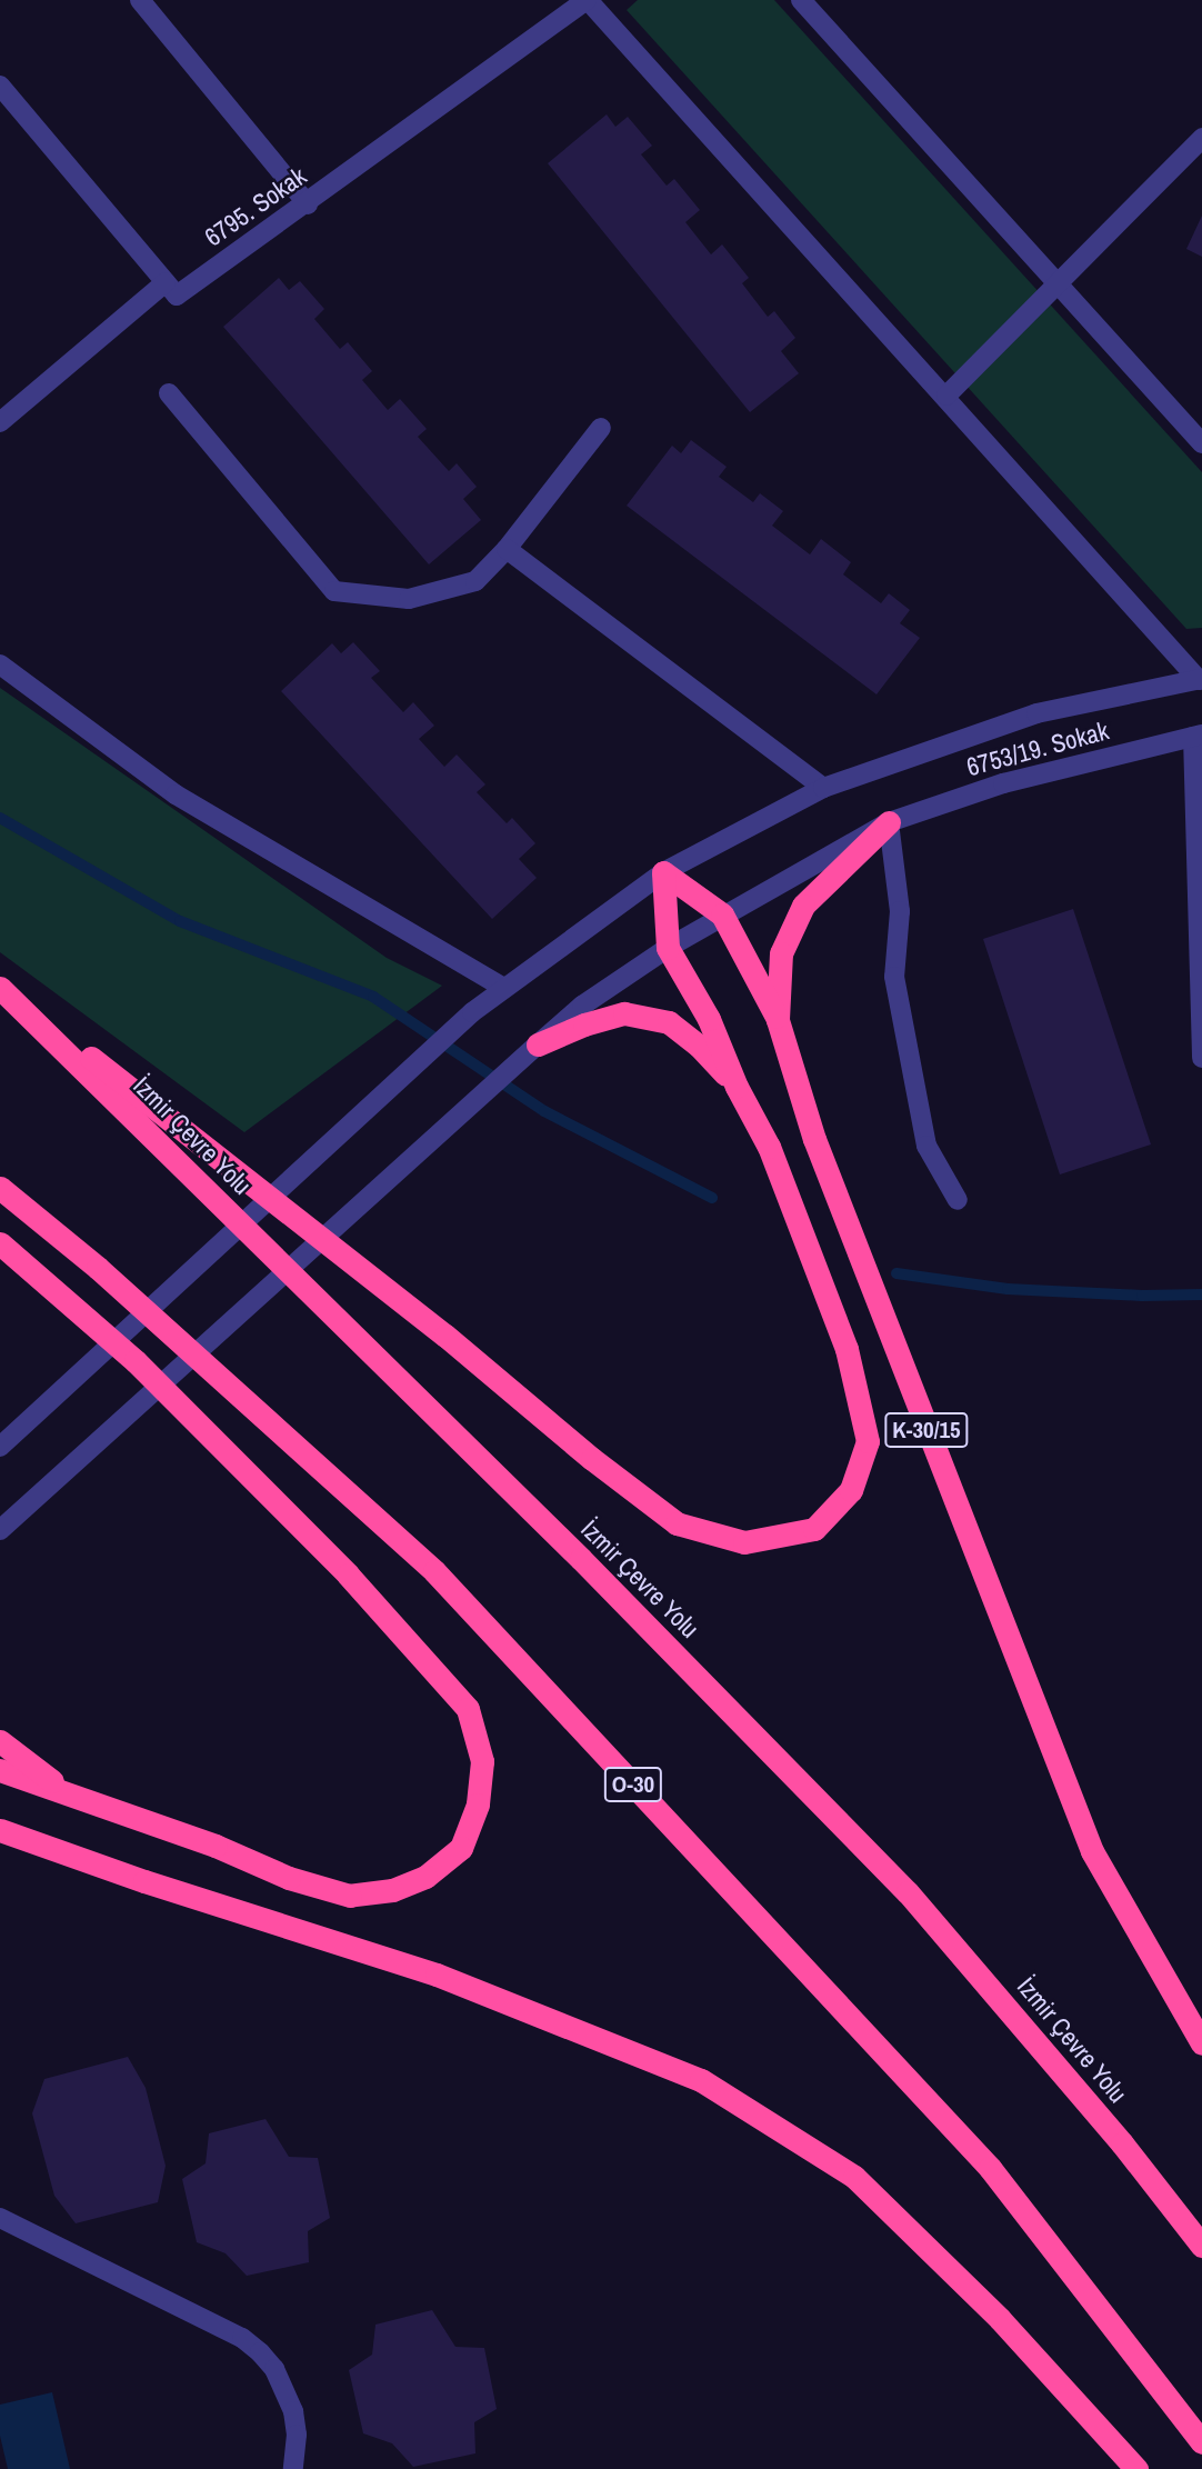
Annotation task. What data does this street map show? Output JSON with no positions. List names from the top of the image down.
{
  "streets": {
    "highway": ["İzmir Çevre Yolu", "K-30/15", "O-30"],
    "street": ["6795. Sokak", "6753/19. Sokak"]
  },
  "crossings": [
    ["6753/19. Sokak", "K-30/15"]
  ]
}
